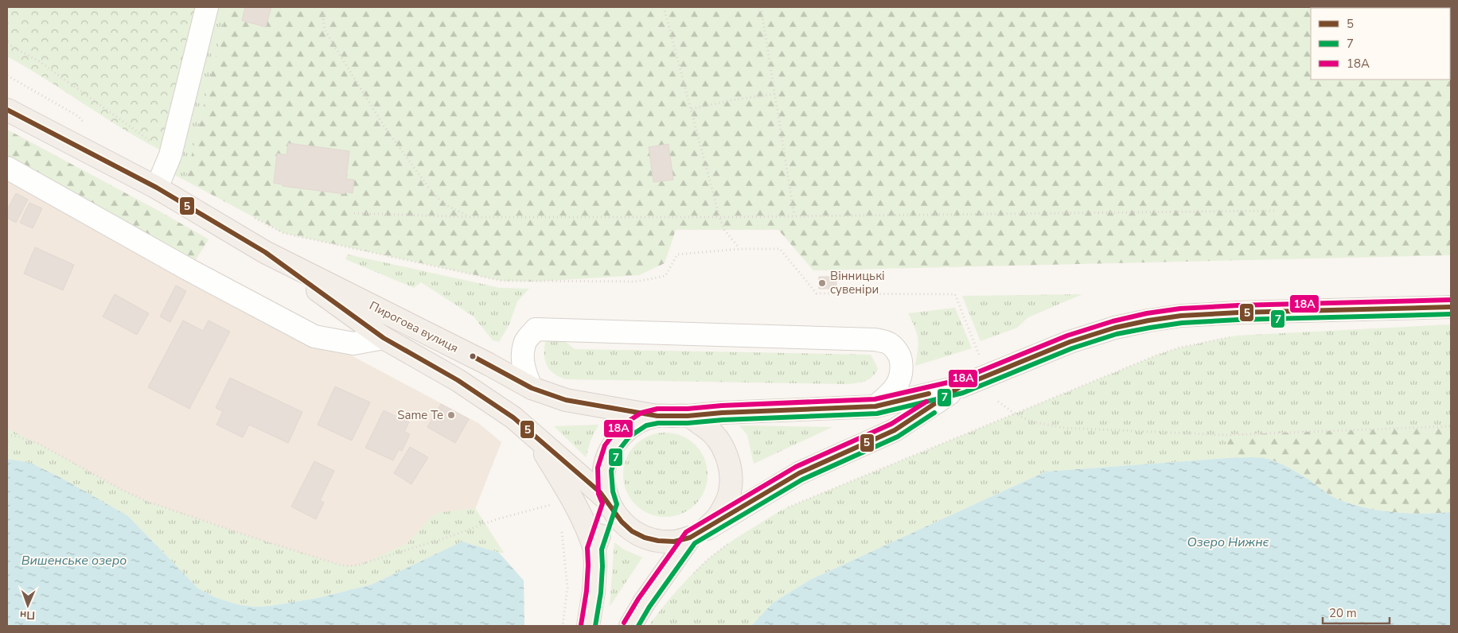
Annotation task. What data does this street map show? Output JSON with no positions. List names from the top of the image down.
{
  "streets": {
    "main road": ["Пирогова вулиця"]
  },
  "water": ["Озеро Нижнє", "Вишенське озеро"],
  "places": ["Вінницькі сувеніри", "Same Te"],
  "lines": ["transit line 5", "transit line 18А", "transit line 7"],
  "legend": ["5", "7", "18А"],
  "scale_bar": "20 m",
  "north": "bottom"
}
